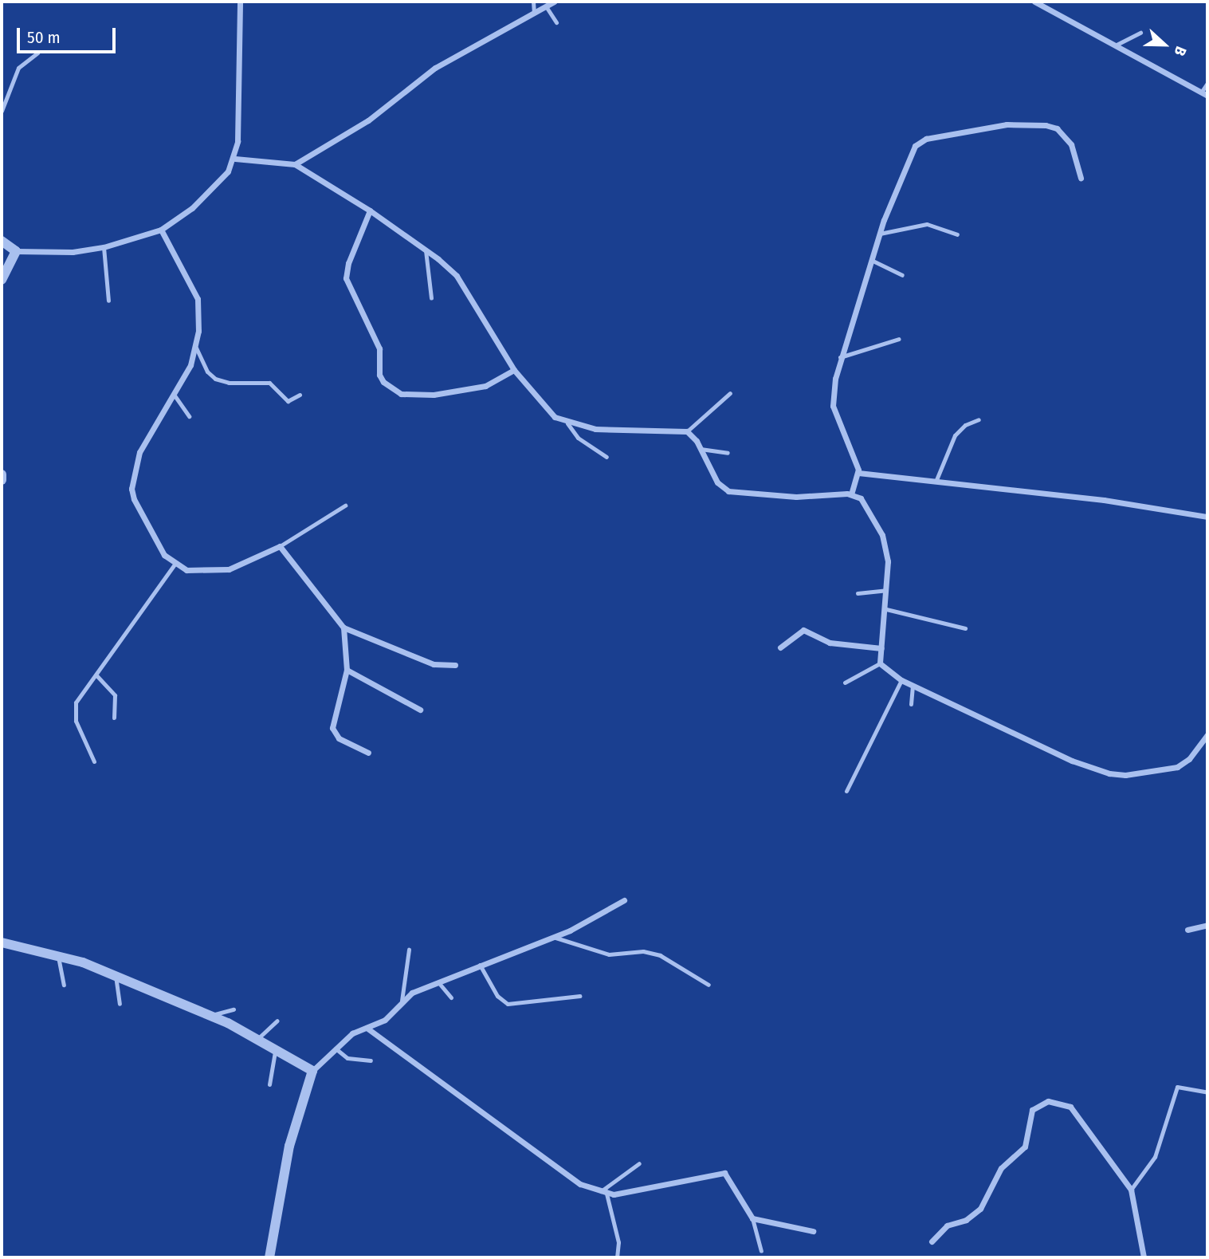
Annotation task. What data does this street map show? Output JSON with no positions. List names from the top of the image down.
{
  "scale_bar": "50 m",
  "north": "right"
}
